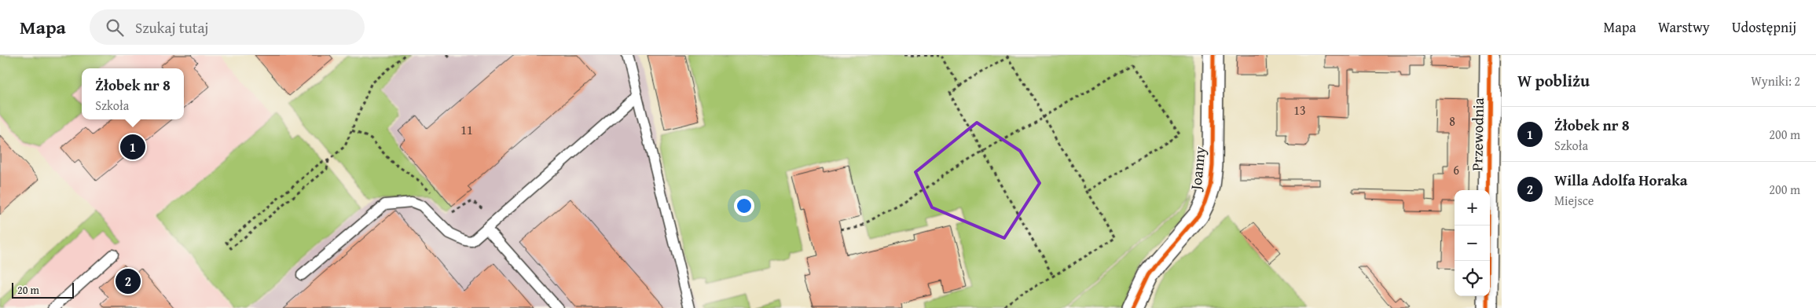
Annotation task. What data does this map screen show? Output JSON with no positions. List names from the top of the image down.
{
  "streets": {
    "street": ["Przewodnia", "Joanny"]
  },
  "house_numbers": [
    "13",
    "8",
    "11",
    "6"
  ],
  "scale_bar": "20 m",
  "page": {
    "header": "Mapa",
    "search": "Szukaj tutaj",
    "nav": ["Mapa", "Warstwy", "Udostępnij"],
    "heading": ["W pobliżu", "Wyniki: 2"],
    "popup": ["Żłobek nr 8", "Szkoła"],
    "list": [
      {
        "mark": "1",
        "name": "Żłobek nr 8",
        "note": "Szkoła",
        "value": "200 m"
      },
      {
        "mark": "2",
        "name": "Willa Adolfa Horaka",
        "note": "Miejsce",
        "value": "200 m"
      }
    ],
    "pins": ["1", "2"],
    "map_buttons": ["+", "−"],
    "scale": "20 m"
  }
}
